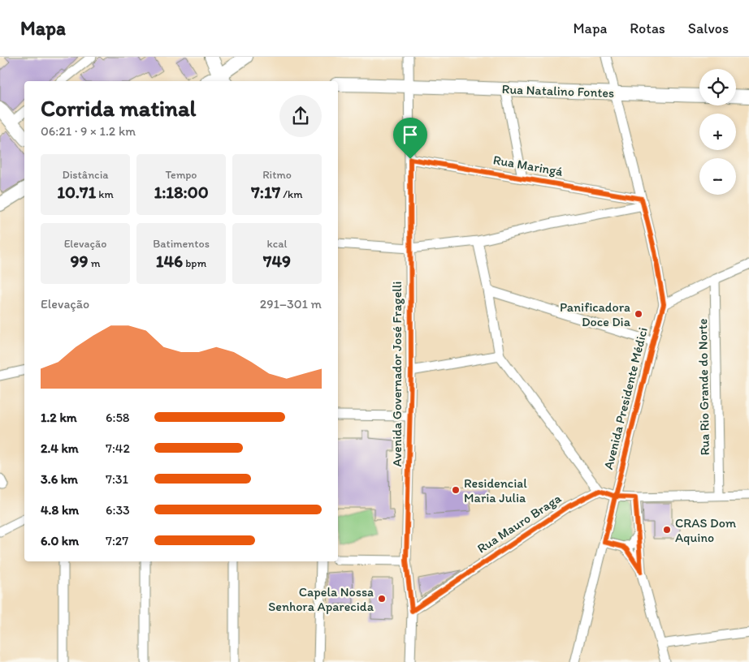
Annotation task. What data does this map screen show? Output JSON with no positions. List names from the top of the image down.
{
  "streets": {
    "street": [
      "Rua Natalino Fontes",
      "Rua Maringá",
      "Avenida Governador José Fragelli",
      "Rua Rio Grande do Norte",
      "Avenida Presidente Médici",
      "Rua Mauro Braga"
    ]
  },
  "crossings": [
    ["Rua Natalino Fontes", "Avenida Governador José Fragelli"],
    ["Rua Natalino Fontes", "Avenida Presidente Médici"],
    ["Rua Maringá", "Avenida Governador José Fragelli"],
    ["Rua Maringá", "Avenida Presidente Médici"],
    ["Avenida Governador José Fragelli", "Rua Mauro Braga"]
  ],
  "places": [
    "Panificadora Doce Dia",
    "Residencial Maria Julia",
    "CRAS Dom Aquino",
    "Capela Nossa Senhora Aparecida"
  ],
  "page": {
    "header": "Mapa",
    "nav": ["Mapa", "Rotas", "Salvos"],
    "map_buttons": ["+", "−"],
    "heading": ["Corrida matinal", "06:21 · 9 × 1.2 km"],
    "stats": [
      ["Distância", "10.71 km"],
      ["Tempo", "1:18:00"],
      ["Ritmo", "7:17 /km"],
      ["Elevação", "99 m"],
      ["Batimentos", "146 bpm"],
      ["kcal", "749"]
    ],
    "chart": ["Elevação", "291–301 m"],
    "list": [
      {
        "name": "1.2 km",
        "note": "6:58"
      },
      {
        "name": "2.4 km",
        "note": "7:42"
      },
      {
        "name": "3.6 km",
        "note": "7:31"
      },
      {
        "name": "4.8 km",
        "note": "6:33"
      },
      {
        "name": "6.0 km",
        "note": "7:27"
      }
    ]
  }
}
